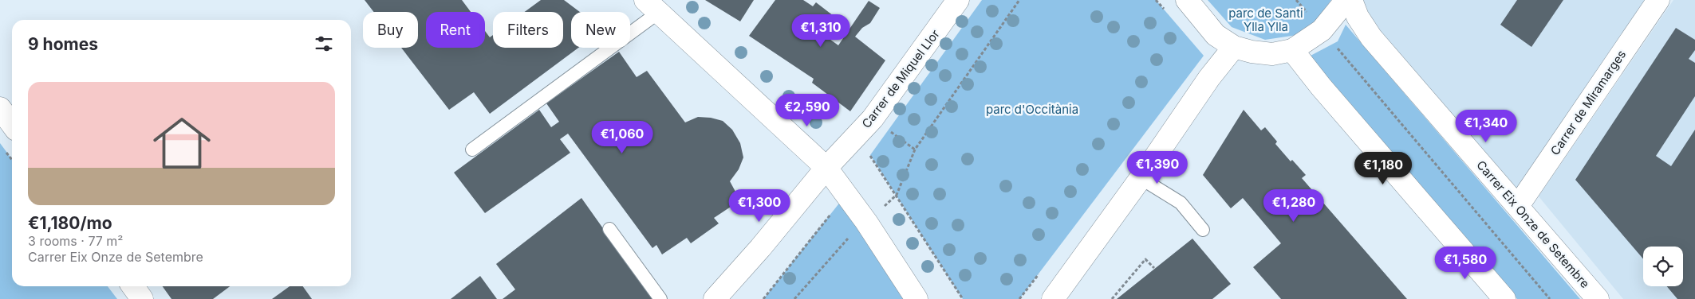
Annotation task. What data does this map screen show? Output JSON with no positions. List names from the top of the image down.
{
  "streets": {
    "street": ["Carrer de Miquel Llor", "Carrer de Miramarges", "Carrer Eix Onze de Setembre"]
  },
  "crossings": [
    ["Carrer de Miramarges", "Carrer Eix Onze de Setembre"]
  ],
  "parks": ["parc de Santi Ylla Ylla", "parc d'Occitània"],
  "page": {
    "chip": [
      "Buy",
      "Rent",
      "Filters",
      "New"
    ],
    "price": [
      "€1,310",
      "€2,590",
      "€1,340",
      "€1,060",
      "€1,390",
      "€1,180",
      "€1,300",
      "€1,280",
      "€1,580"
    ],
    "heading": "9 homes",
    "list": [
      {
        "name": "€1,180/mo",
        "note": "3 rooms · 77 m² · Carrer Eix Onze de Setembre"
      }
    ]
  }
}
